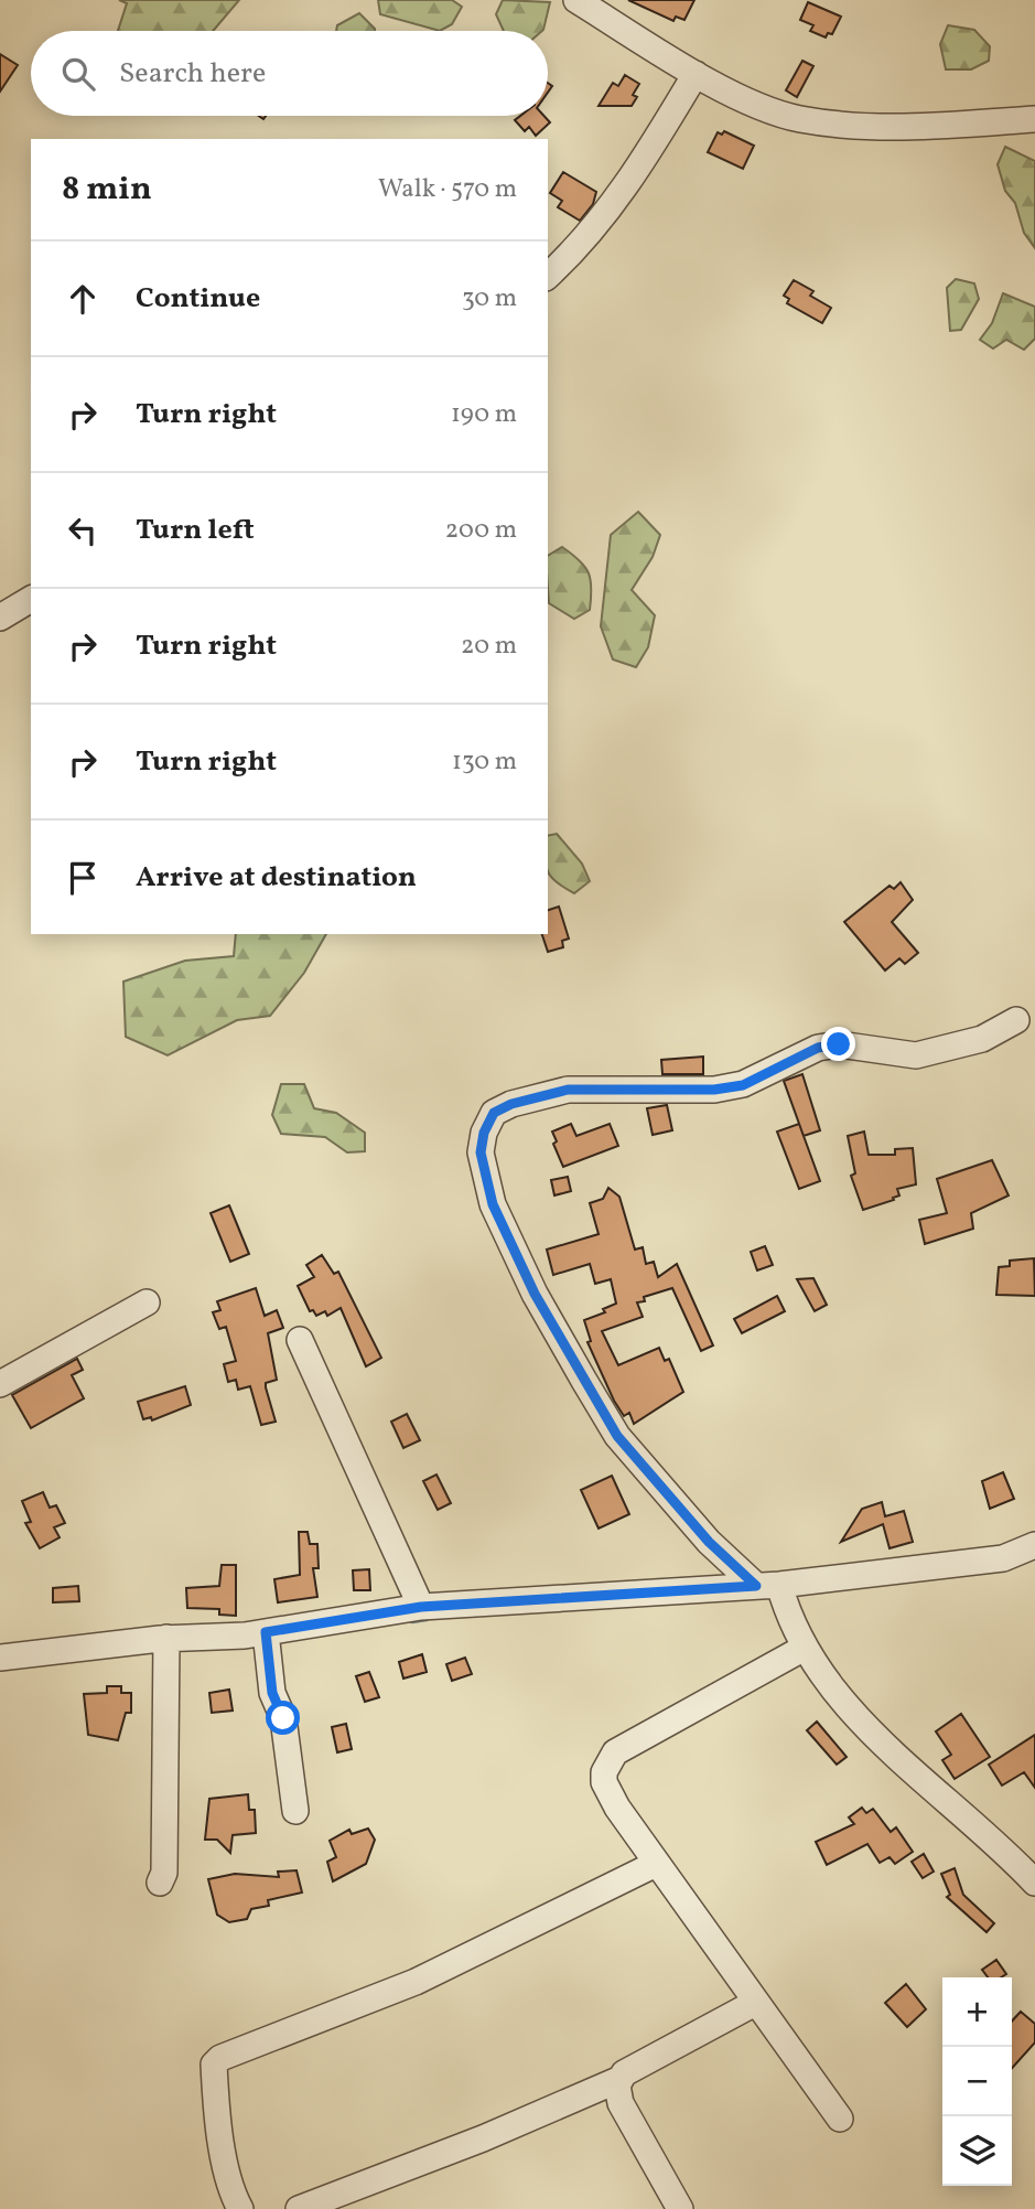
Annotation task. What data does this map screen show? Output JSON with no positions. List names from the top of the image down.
{
  "page": {
    "search": "Search here",
    "heading": ["8 min", "Walk · 570 m"],
    "list": [
      ["Continue", "30 m"],
      ["Turn right", "190 m"],
      ["Turn left", "200 m"],
      ["Turn right", "20 m"],
      ["Turn right", "130 m"],
      "Arrive at destination"
    ],
    "map_buttons": ["+", "−"]
  }
}
